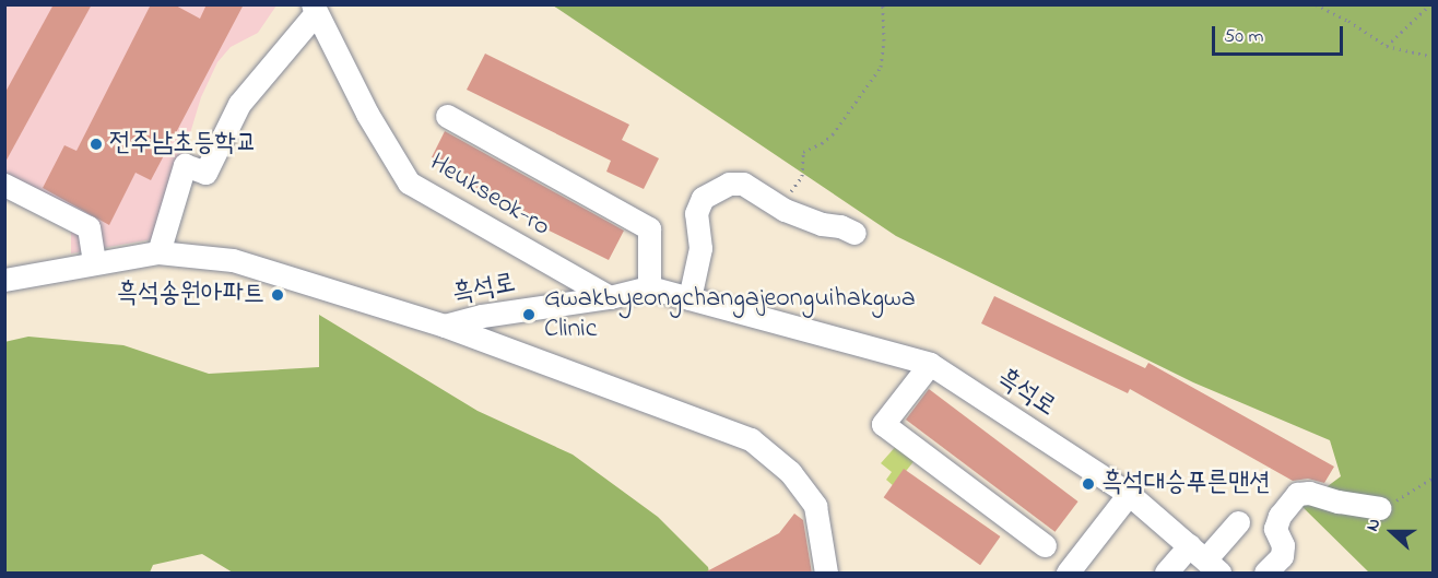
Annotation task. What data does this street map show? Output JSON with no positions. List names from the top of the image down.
{
  "streets": {
    "street": ["Heukseok-ro", "흑석로"]
  },
  "crossings": [
    ["Heukseok-ro", "흑석로"]
  ],
  "places": [
    "전주남초등학교",
    "흑석송원아파트",
    "Gwakbyeongchangajeonguihakgwa Clinic",
    "흑석대승푸른맨션"
  ],
  "scale_bar": "50 m",
  "north": "left"
}
